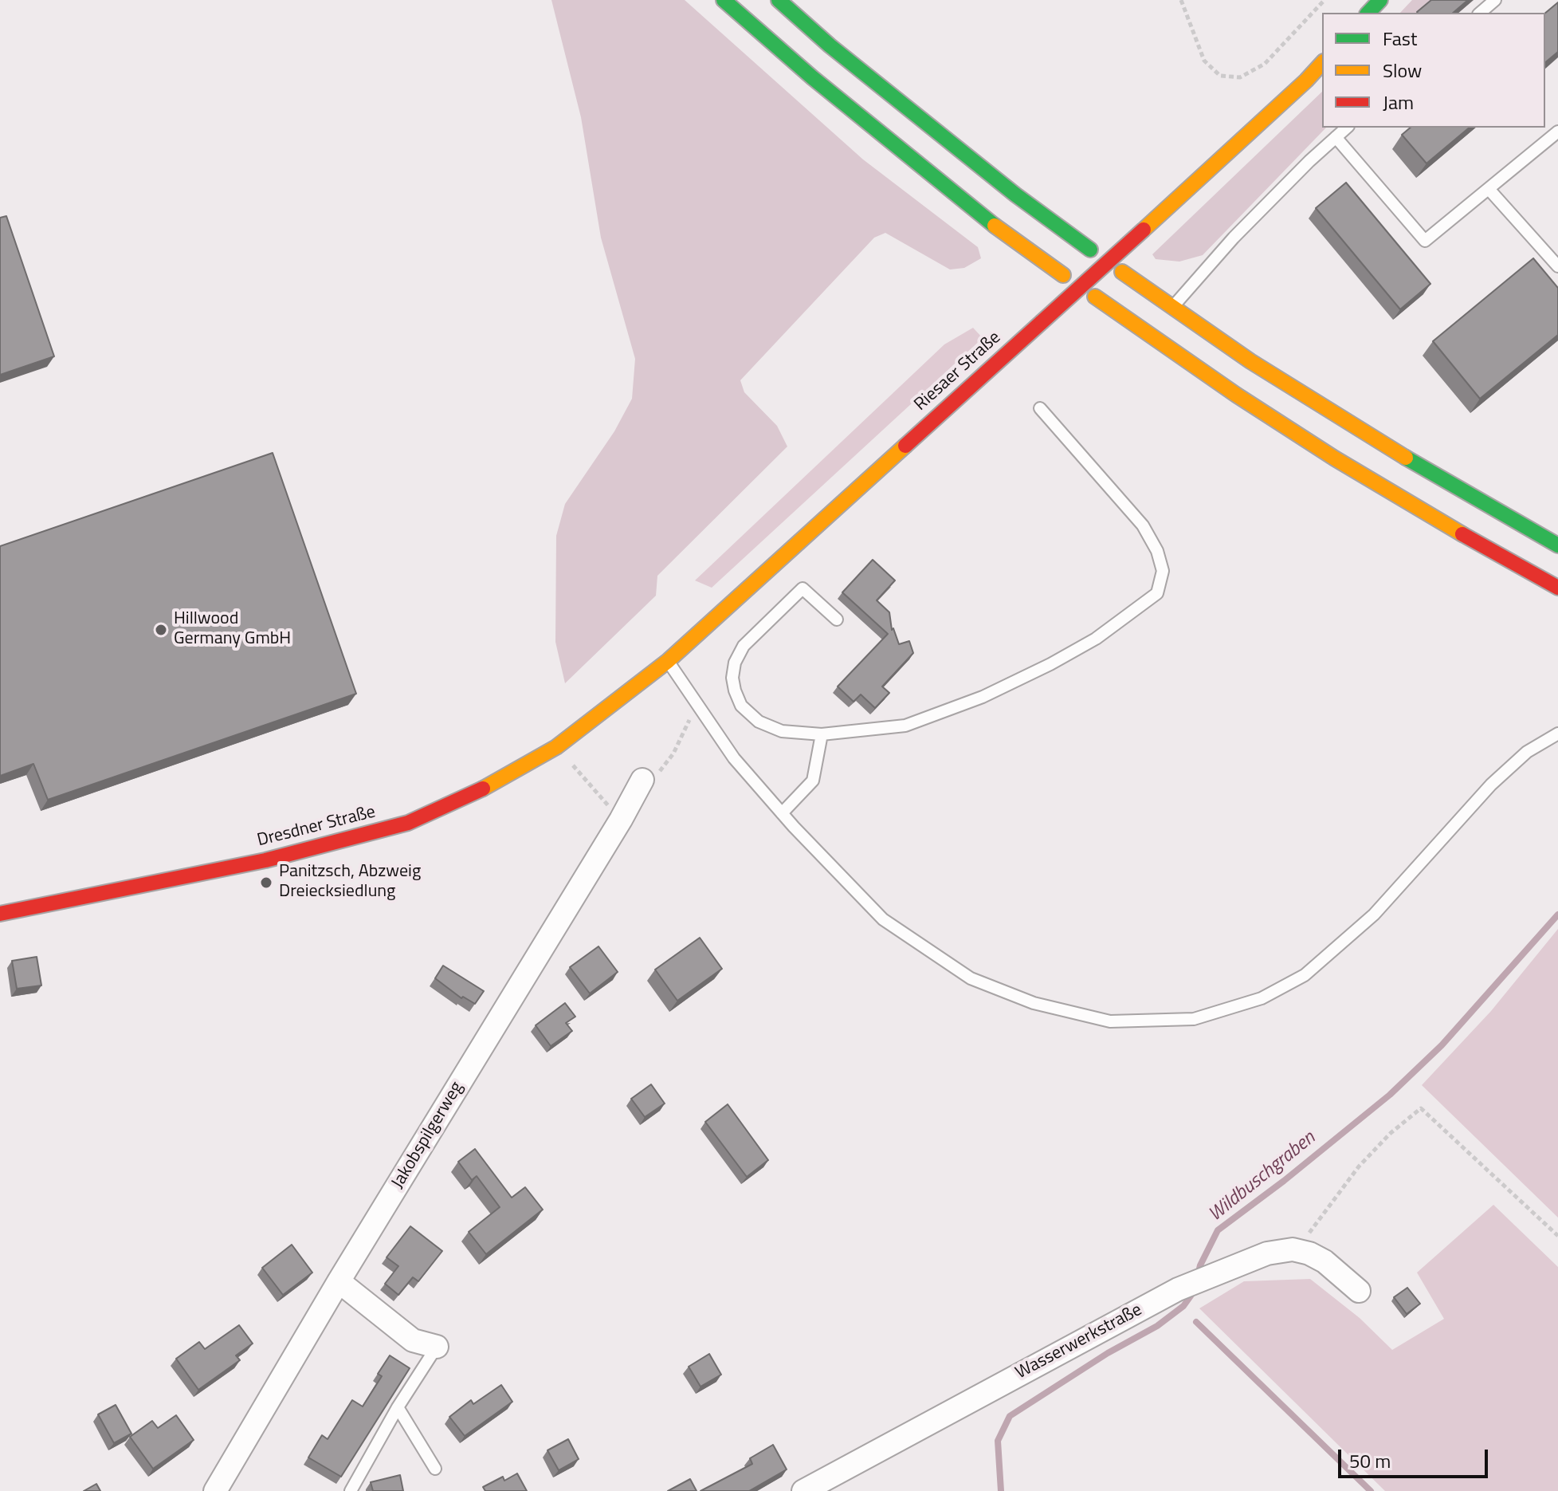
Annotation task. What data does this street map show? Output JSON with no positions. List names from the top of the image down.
{
  "streets": {
    "main road": ["Riesaer Straße", "Dresdner Straße"],
    "street": ["Jakobspilgerweg", "Wasserwerkstraße"]
  },
  "crossings": [
    ["Riesaer Straße", "Dresdner Straße"]
  ],
  "water": ["Wildbuschgraben"],
  "places": ["Hillwood Germany GmbH", "Panitzsch, Abzweig Dreiecksiedlung"],
  "legend": ["Fast", "Slow", "Jam"],
  "scale_bar": "50 m"
}
